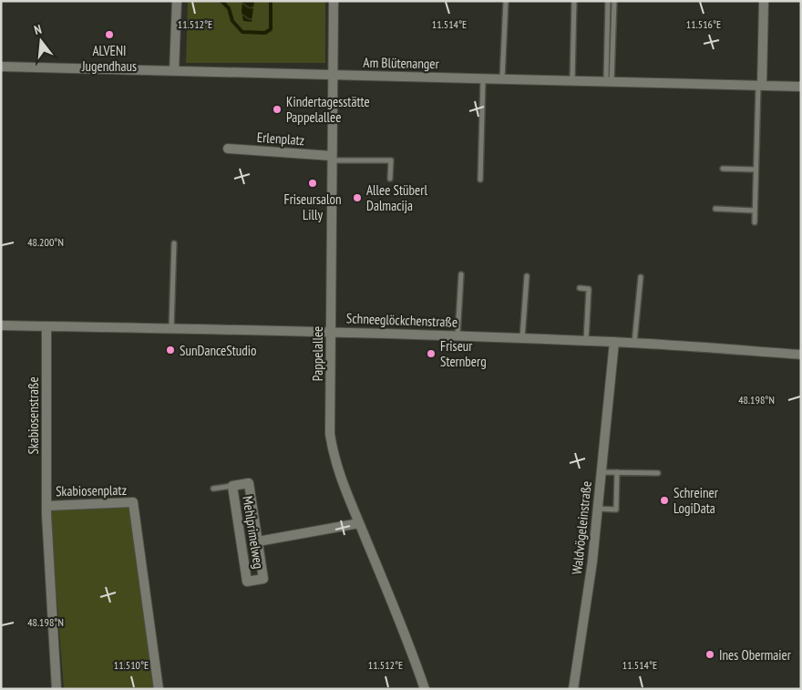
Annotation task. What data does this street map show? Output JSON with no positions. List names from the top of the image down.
{
  "streets": {
    "street": [
      "Am Blütenanger",
      "Erlenplatz",
      "Schneeglöckchenstraße",
      "Pappelallee",
      "Skabiosenstraße",
      "Skabiosenplatz",
      "Waldvögeleinstraße",
      "Mehlprimelweg"
    ]
  },
  "crossings": [
    ["Am Blütenanger", "Pappelallee"],
    ["Erlenplatz", "Pappelallee"],
    ["Schneeglöckchenstraße", "Pappelallee"],
    ["Schneeglöckchenstraße", "Skabiosenstraße"],
    ["Schneeglöckchenstraße", "Waldvögeleinstraße"],
    ["Pappelallee", "Mehlprimelweg"],
    ["Skabiosenstraße", "Skabiosenplatz"]
  ],
  "places": [
    "ALVENI Jugendhaus",
    "Kindertagesstätte Pappelallee",
    "Friseursalon Lilly",
    "Allee Stüberl Dalmacija",
    "SunDanceStudio",
    "Friseur Sternberg",
    "Schreiner LogiData",
    "Ines Obermaier"
  ],
  "north": "top",
  "coordinates": [
    "11.512°E",
    "11.514°E",
    "11.516°E",
    "48.200°N",
    "48.198°N",
    "11.510°E"
  ]
}
